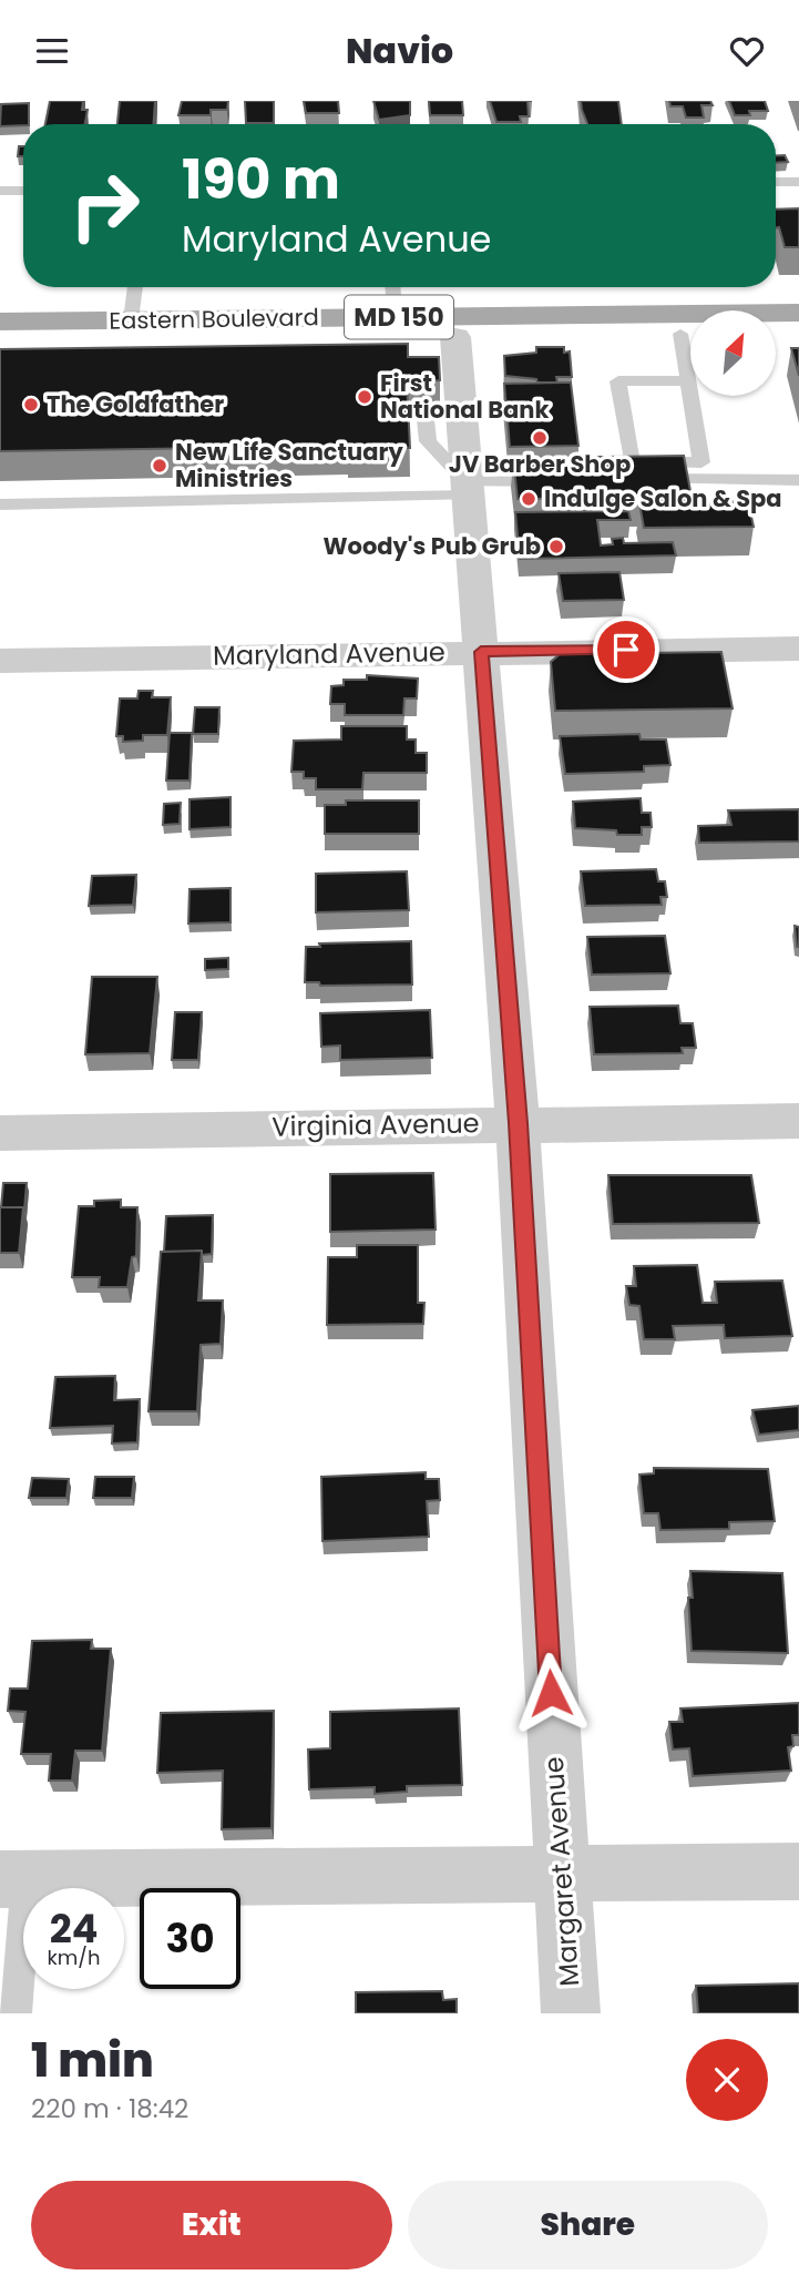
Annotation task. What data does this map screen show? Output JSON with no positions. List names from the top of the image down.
{
  "streets": {
    "main road": ["MD 150", "Eastern Boulevard"],
    "street": ["Maryland Avenue", "Virginia Avenue", "Margaret Avenue"]
  },
  "crossings": [
    ["Eastern Boulevard", "Margaret Avenue"],
    ["Maryland Avenue", "Margaret Avenue"],
    ["Virginia Avenue", "Margaret Avenue"]
  ],
  "places": [
    "First National Bank",
    "The Goldfather",
    "JV Barber Shop",
    "New Life Sanctuary Ministries",
    "Indulge Salon & Spa",
    "Woody's Pub Grub"
  ],
  "north": "top right",
  "page": {
    "header": "Navio",
    "turn": ["190 m", "Maryland Avenue"],
    "speed": "24 km/h",
    "limit": "30",
    "heading": ["1 min", "220 m · 18:42"],
    "buttons": ["Exit", "Share"]
  }
}
